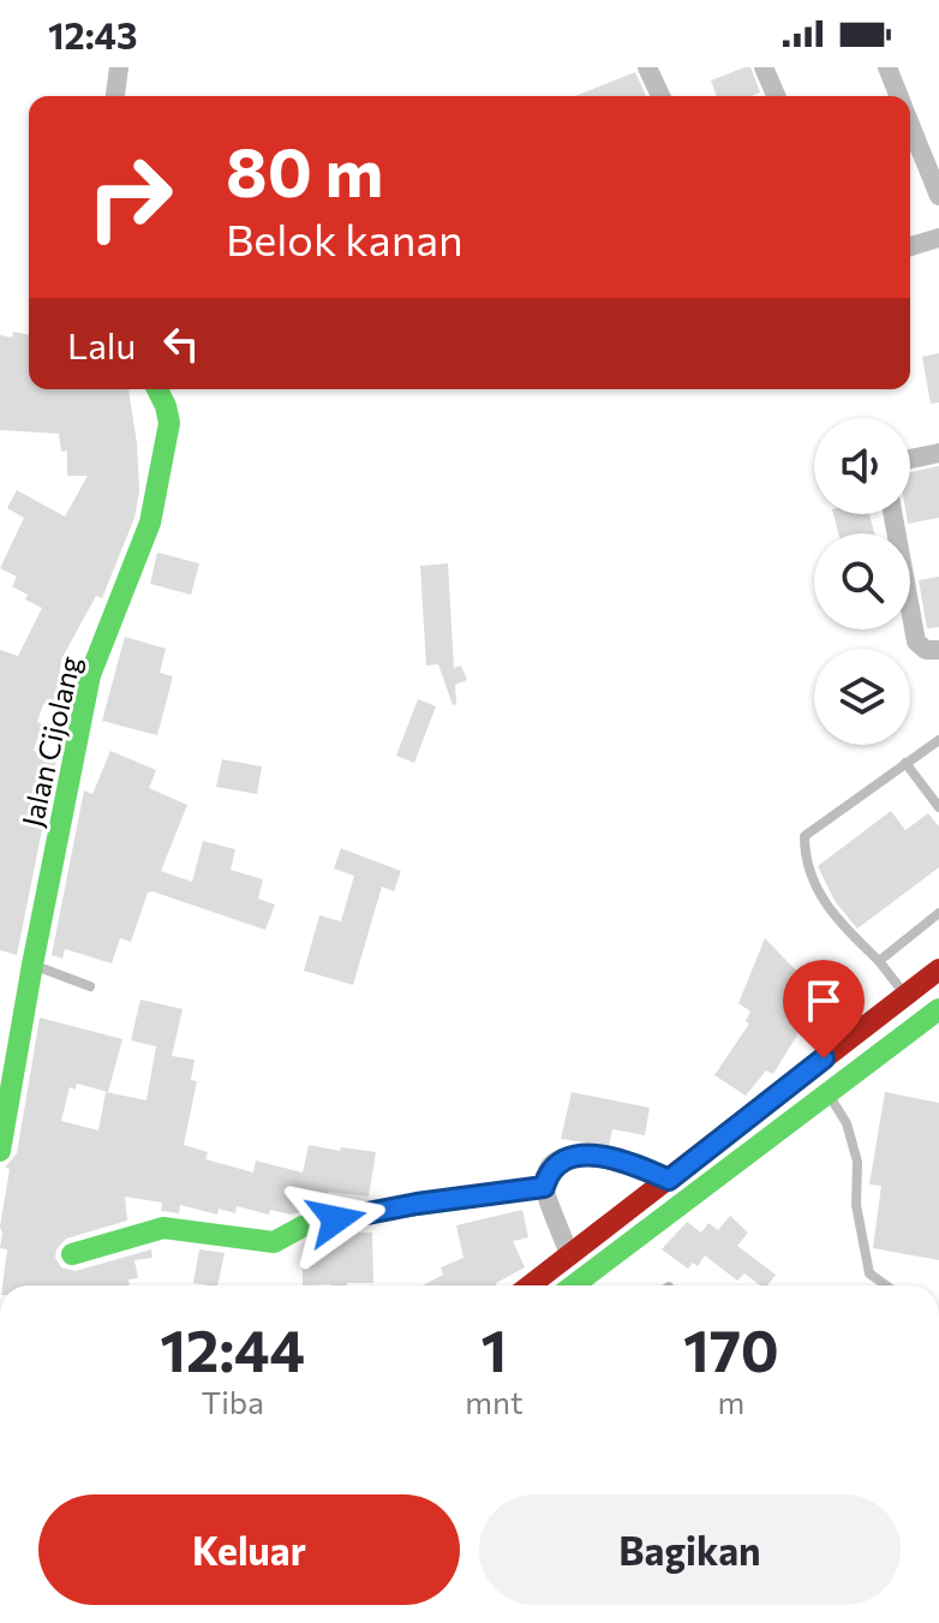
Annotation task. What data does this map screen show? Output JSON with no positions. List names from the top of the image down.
{
  "streets": {
    "street": ["Jalan Cijolang"]
  },
  "page": {
    "status": "12:43",
    "turn": ["80 m", "Belok kanan"],
    "then": "Lalu",
    "eta": [
      "12:44",
      "Tiba",
      "1",
      "mnt",
      "170",
      "m"
    ],
    "buttons": ["Keluar", "Bagikan"]
  }
}
